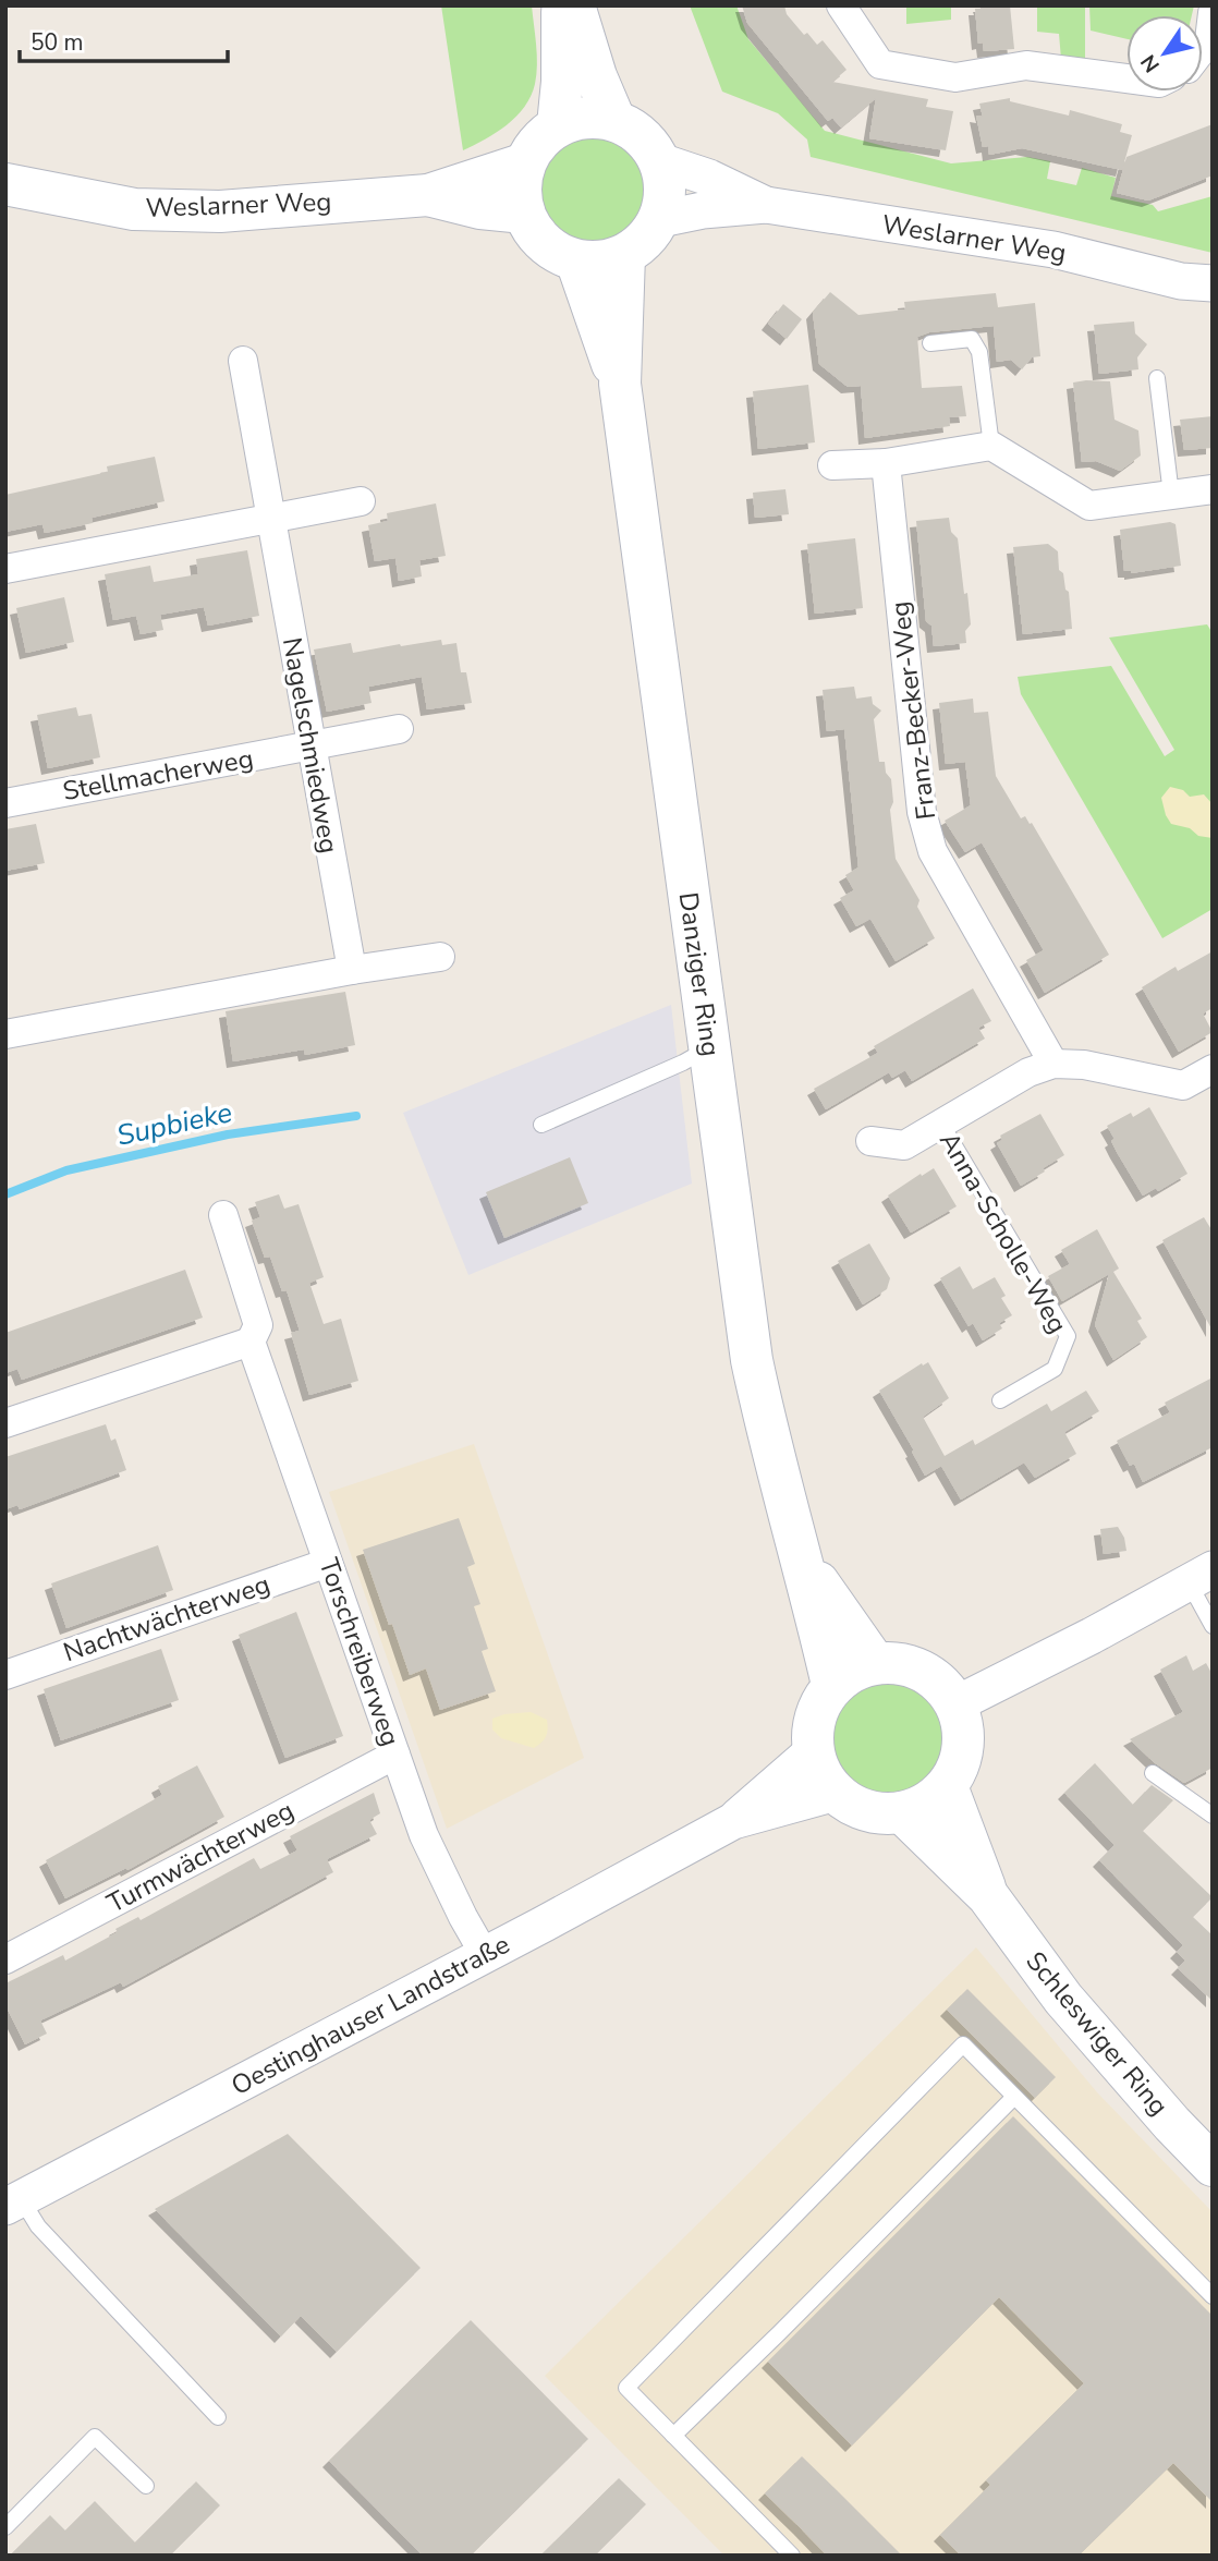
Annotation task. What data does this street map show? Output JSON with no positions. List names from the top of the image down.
{
  "streets": {
    "main road": ["Weslarner Weg", "Danziger Ring", "Schleswiger Ring"],
    "street": [
      "Franz-Becker-Weg",
      "Nagelschmiedweg",
      "Stellmacherweg",
      "Nachtwächterweg",
      "Torschreiberweg",
      "Turmwächterweg",
      "Oestinghauser Landstraße"
    ],
    "lane": ["Anna-Scholle-Weg"]
  },
  "crossings": [
    ["Weslarner Weg", "Danziger Ring"],
    ["Nagelschmiedweg", "Stellmacherweg"],
    ["Danziger Ring", "Oestinghauser Landstraße"],
    ["Danziger Ring", "Schleswiger Ring"],
    ["Nachtwächterweg", "Torschreiberweg"],
    ["Torschreiberweg", "Turmwächterweg"],
    ["Torschreiberweg", "Oestinghauser Landstraße"],
    ["Oestinghauser Landstraße", "Schleswiger Ring"]
  ],
  "water": ["Supbieke"],
  "scale_bar": "50 m",
  "north": "bottom left"
}
